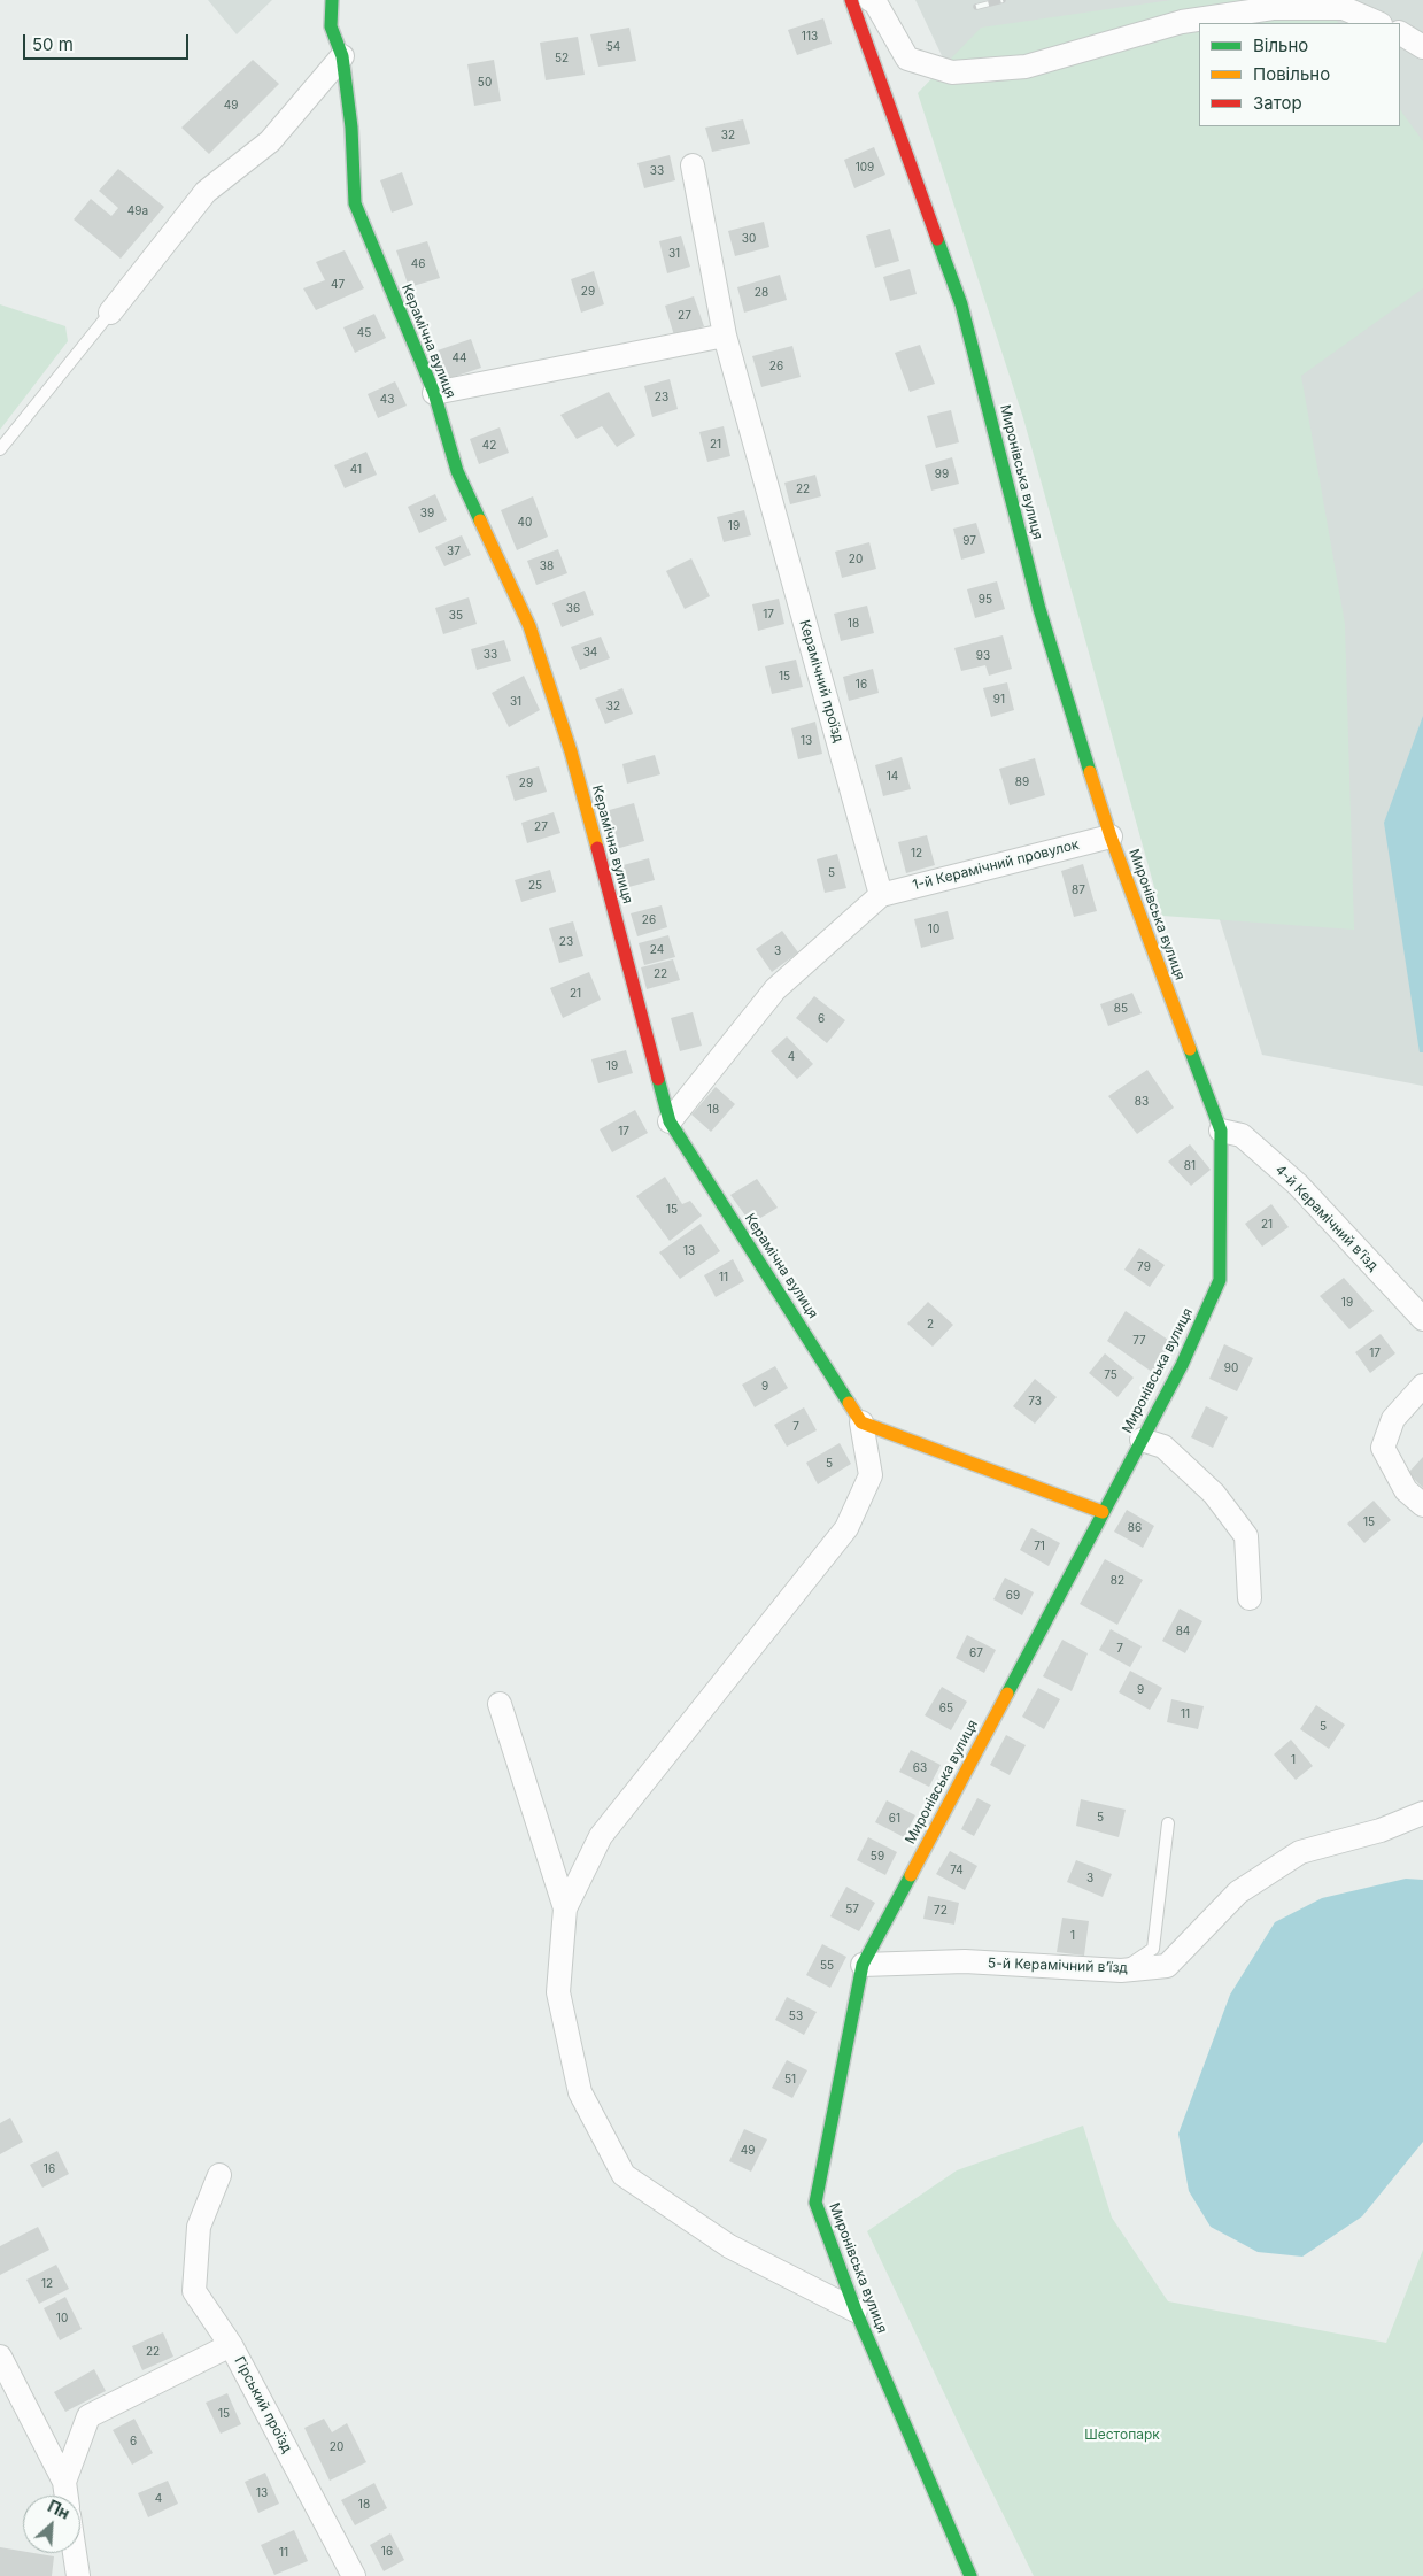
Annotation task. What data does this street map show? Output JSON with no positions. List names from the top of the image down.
{
  "streets": {
    "street": [
      "Керамічна вулиця",
      "Миронівська вулиця",
      "Керамічний проїзд",
      "1-й Керамічний провулок",
      "4-й Керамічний в’їзд",
      "5-й Керамічний в’їзд",
      "Гірський проїзд"
    ]
  },
  "crossings": [
    ["Миронівська вулиця", "1-й Керамічний провулок"],
    ["Миронівська вулиця", "4-й Керамічний в’їзд"],
    ["Миронівська вулиця", "5-й Керамічний в’їзд"],
    ["Керамічний проїзд", "1-й Керамічний провулок"]
  ],
  "parks": ["Шестопарк"],
  "house_numbers": [
    "113",
    "54",
    "52",
    "50",
    "49",
    "32",
    "109",
    "33",
    "49а",
    "30",
    "31",
    "46",
    "47",
    "29",
    "28",
    "27",
    "45",
    "44",
    "26",
    "23",
    "43",
    "21",
    "42",
    "41",
    "99",
    "22",
    "39",
    "40",
    "19",
    "97",
    "37",
    "20",
    "38",
    "95",
    "36",
    "17",
    "35",
    "18",
    "34",
    "33",
    "93",
    "15",
    "16",
    "91",
    "31",
    "32",
    "13",
    "14",
    "89",
    "29",
    "27",
    "12",
    "5",
    "25",
    "87",
    "26",
    "10",
    "23",
    "24",
    "3",
    "22",
    "21",
    "85",
    "6",
    "4",
    "19",
    "83",
    "18",
    "17",
    "81",
    "15",
    "21",
    "13",
    "79",
    "11",
    "19",
    "2",
    "77",
    "17",
    "90",
    "75",
    "9",
    "73",
    "7",
    "5",
    "15",
    "86",
    "71",
    "82",
    "69",
    "84",
    "7",
    "67",
    "9",
    "65",
    "11",
    "5",
    "1",
    "63",
    "5",
    "61",
    "59",
    "74",
    "3",
    "57",
    "72",
    "1",
    "55",
    "53",
    "51",
    "49",
    "16",
    "12",
    "10",
    "22",
    "15",
    "6",
    "20",
    "13",
    "4",
    "18",
    "16",
    "11"
  ],
  "legend": ["Вільно", "Повільно", "Затор"],
  "scale_bar": "50 m",
  "north": "top right"
}
